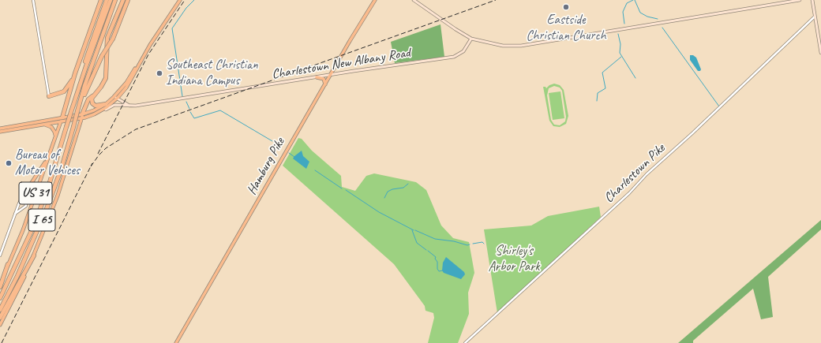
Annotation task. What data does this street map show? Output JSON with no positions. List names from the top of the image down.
{
  "streets": {
    "highway": ["I 65"],
    "main road": ["Charlestown New Albany Road", "Hamburg Pike", "US 31"],
    "street": ["Charlestown Pike"]
  },
  "crossings": [
    ["Charlestown New Albany Road", "Hamburg Pike"]
  ],
  "parks": ["Shirley's Arbor Park"],
  "places": ["Eastside Christian Church", "Southeast Christian Indiana Campus", "Bureau of Motor Vehices"]
}
